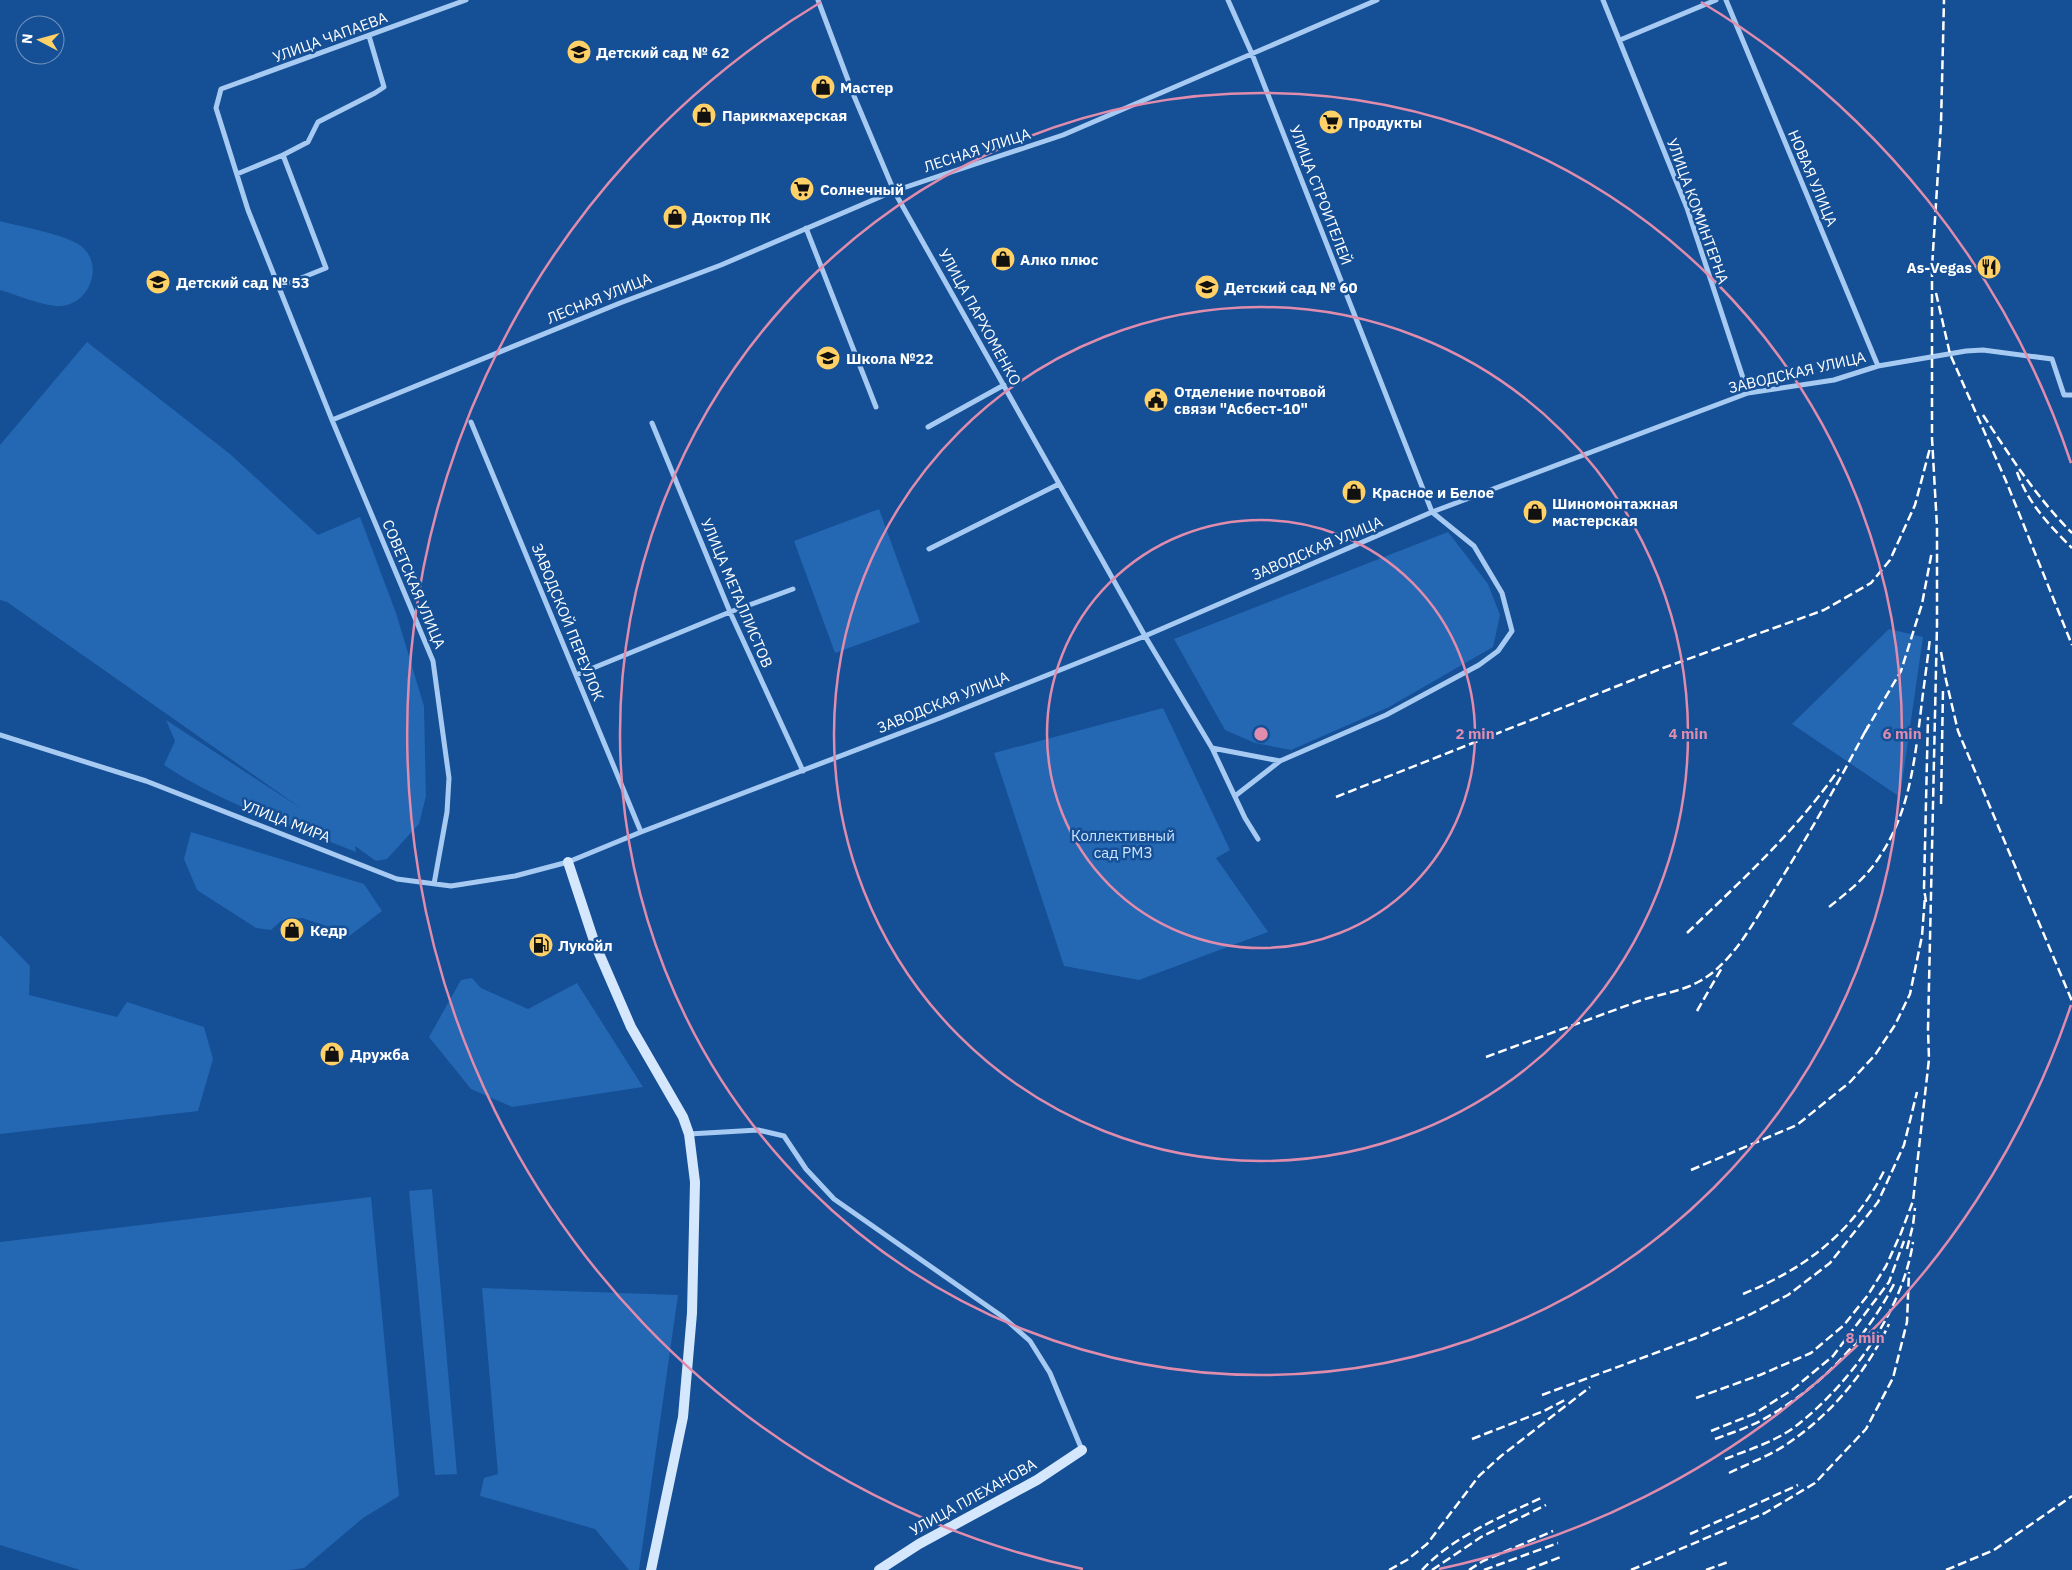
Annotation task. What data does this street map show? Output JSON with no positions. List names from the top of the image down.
{
  "streets": {
    "street": [
      "УЛИЦА ЧАПАЕВА",
      "ЛЕСНАЯ УЛИЦА",
      "НОВАЯ УЛИЦА",
      "УЛИЦА СТРОИТЕЛЕЙ",
      "УЛИЦА КОМИНТЕРНА",
      "УЛИЦА ПАРХОМЕНКО",
      "ЗАВОДСКАЯ УЛИЦА",
      "СОВЕТСКАЯ УЛИЦА",
      "УЛИЦА МЕТАЛЛИСТОВ",
      "ЗАВОДСКОЙ ПЕРЕУЛОК",
      "УЛИЦА МИРА",
      "УЛИЦА ПЛЕХАНОВА"
    ]
  },
  "crossings": [
    ["УЛИЦА ЧАПАЕВА", "СОВЕТСКАЯ УЛИЦА"],
    ["ЛЕСНАЯ УЛИЦА", "УЛИЦА СТРОИТЕЛЕЙ"],
    ["ЛЕСНАЯ УЛИЦА", "УЛИЦА ПАРХОМЕНКО"],
    ["ЛЕСНАЯ УЛИЦА", "СОВЕТСКАЯ УЛИЦА"],
    ["НОВАЯ УЛИЦА", "ЗАВОДСКАЯ УЛИЦА"],
    ["УЛИЦА СТРОИТЕЛЕЙ", "ЗАВОДСКАЯ УЛИЦА"],
    ["УЛИЦА КОМИНТЕРНА", "ЗАВОДСКАЯ УЛИЦА"],
    ["УЛИЦА ПАРХОМЕНКО", "ЗАВОДСКАЯ УЛИЦА"],
    ["ЗАВОДСКАЯ УЛИЦА", "УЛИЦА МЕТАЛЛИСТОВ"],
    ["ЗАВОДСКАЯ УЛИЦА", "ЗАВОДСКОЙ ПЕРЕУЛОК"],
    ["ЗАВОДСКАЯ УЛИЦА", "УЛИЦА МИРА"],
    ["СОВЕТСКАЯ УЛИЦА", "УЛИЦА МИРА"]
  ],
  "parks": ["Коллективный сад РМЗ"],
  "places": {
    "school or university": [
      "Детский сад № 62",
      "Детский сад № 53",
      "Детский сад № 60",
      "Школа №22"
    ],
    "shop": [
      "Мастер",
      "Парикмахерская",
      "Доктор ПК",
      "Алко плюс",
      "Красное и Белое",
      "Шиномонтажная мастерская",
      "Кедр",
      "Дружба"
    ],
    "supermarket": ["Продукты", "Солнечный"],
    "restaurant": ["As-Vegas"],
    "public building": ["Отделение почтовой связи \"Асбест-10\""],
    "fuel station": ["Лукойл"]
  },
  "north": "left",
  "rings": [
    "2 min",
    "4 min",
    "6 min",
    "8 min"
  ]
}
